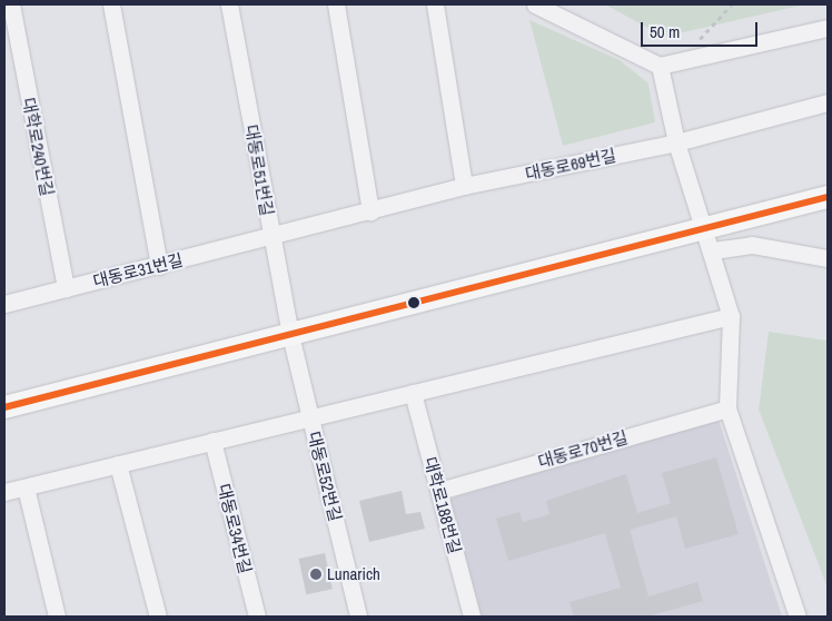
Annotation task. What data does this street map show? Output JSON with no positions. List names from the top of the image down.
{
  "streets": {
    "street": [
      "대학로240번길",
      "대동로69번길",
      "대동로51번길",
      "대동로31번길",
      "대동로70번길",
      "대동로52번길",
      "대학로188번길",
      "대동로34번길"
    ]
  },
  "crossings": [
    ["대학로240번길", "대동로31번길"],
    ["대동로69번길", "대동로51번길"],
    ["대동로69번길", "대동로31번길"],
    ["대동로51번길", "대동로31번길"],
    ["대동로51번길", "대동로52번길"],
    ["대동로70번길", "대학로188번길"]
  ],
  "places": ["Lunarich"],
  "scale_bar": "50 m"
}
